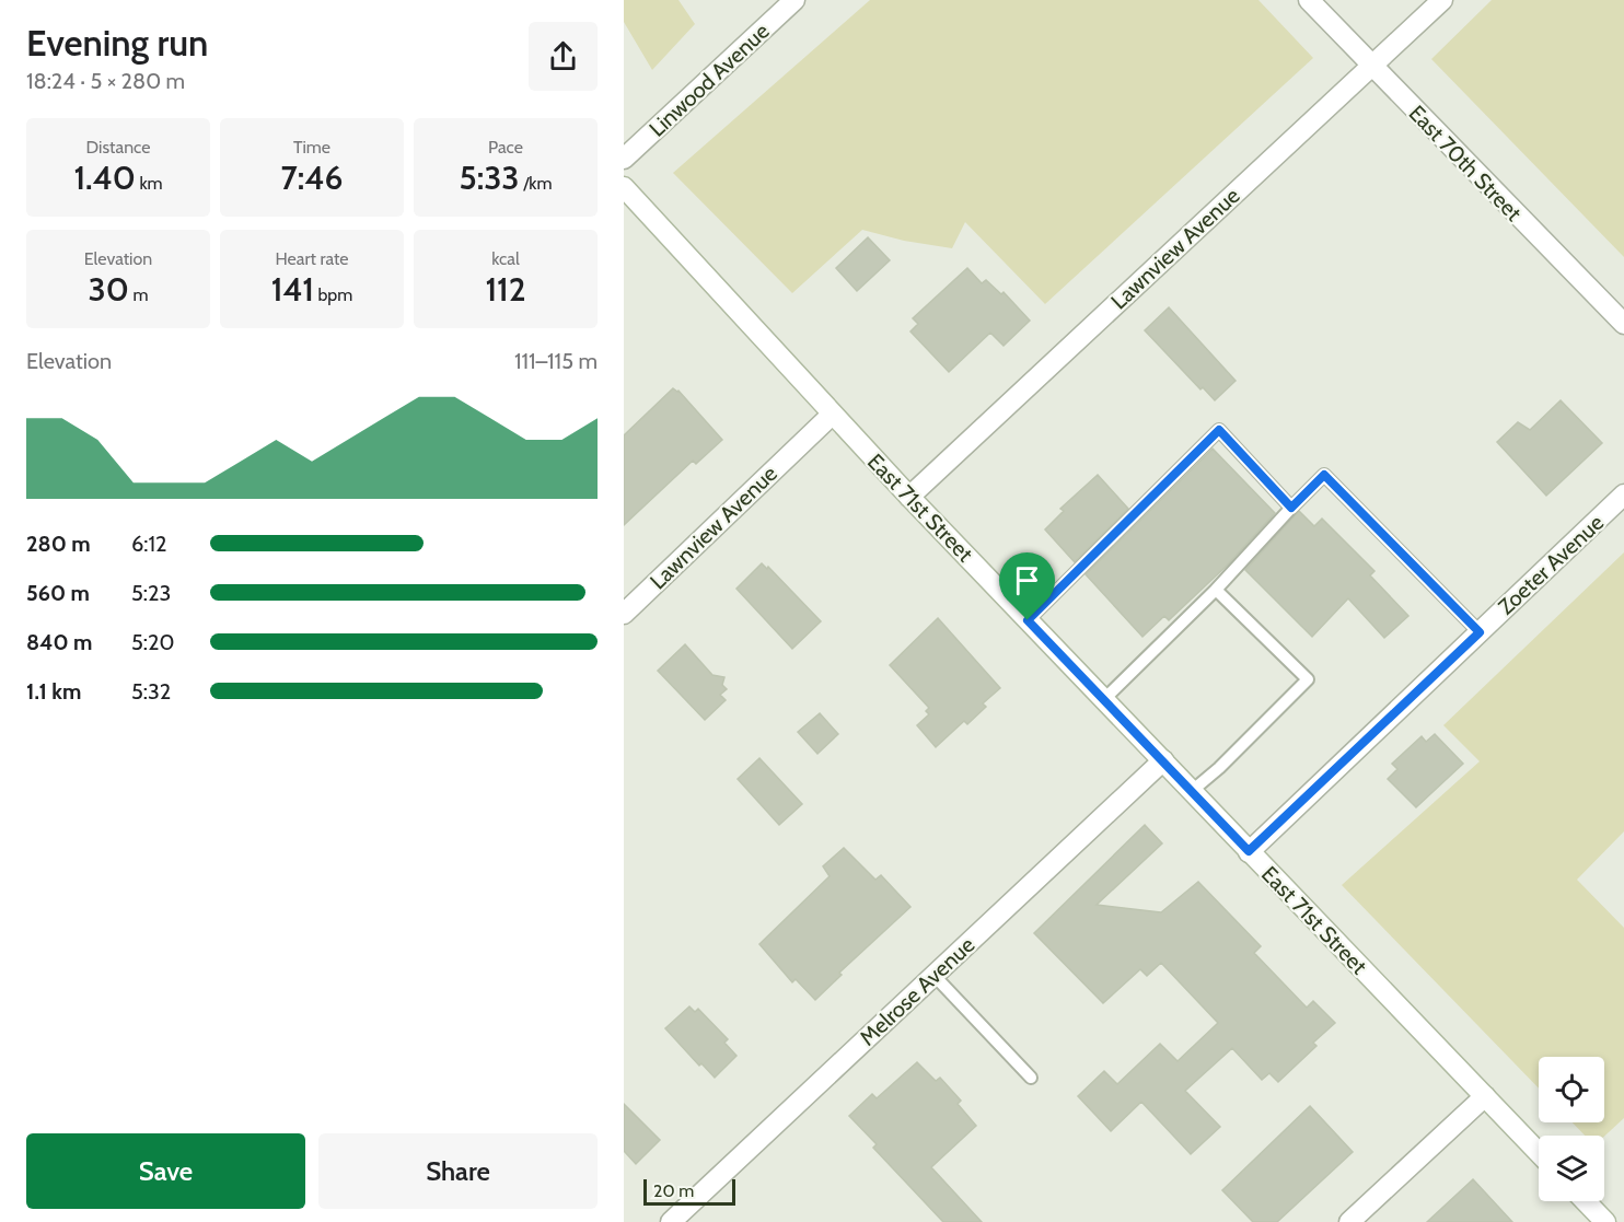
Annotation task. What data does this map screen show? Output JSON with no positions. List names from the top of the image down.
{
  "streets": {
    "street": [
      "Linwood Avenue",
      "East 70th Street",
      "Lawnview Avenue",
      "East 71st Street",
      "Zoeter Avenue",
      "Melrose Avenue"
    ]
  },
  "crossings": [
    ["East 70th Street", "Lawnview Avenue"],
    ["Lawnview Avenue", "East 71st Street"],
    ["East 71st Street", "Zoeter Avenue"],
    ["East 71st Street", "Melrose Avenue"]
  ],
  "scale_bar": "20 m",
  "page": {
    "heading": ["Evening run", "18:24 · 5 × 280 m"],
    "stats": [
      ["Distance", "1.40 km"],
      ["Time", "7:46"],
      ["Pace", "5:33 /km"],
      ["Elevation", "30 m"],
      ["Heart rate", "141 bpm"],
      ["kcal", "112"]
    ],
    "chart": ["Elevation", "111–115 m"],
    "list": [
      {
        "name": "280 m",
        "note": "6:12"
      },
      {
        "name": "560 m",
        "note": "5:23"
      },
      {
        "name": "840 m",
        "note": "5:20"
      },
      {
        "name": "1.1 km",
        "note": "5:32"
      }
    ],
    "buttons": ["Save", "Share"],
    "scale": "20 m"
  }
}
